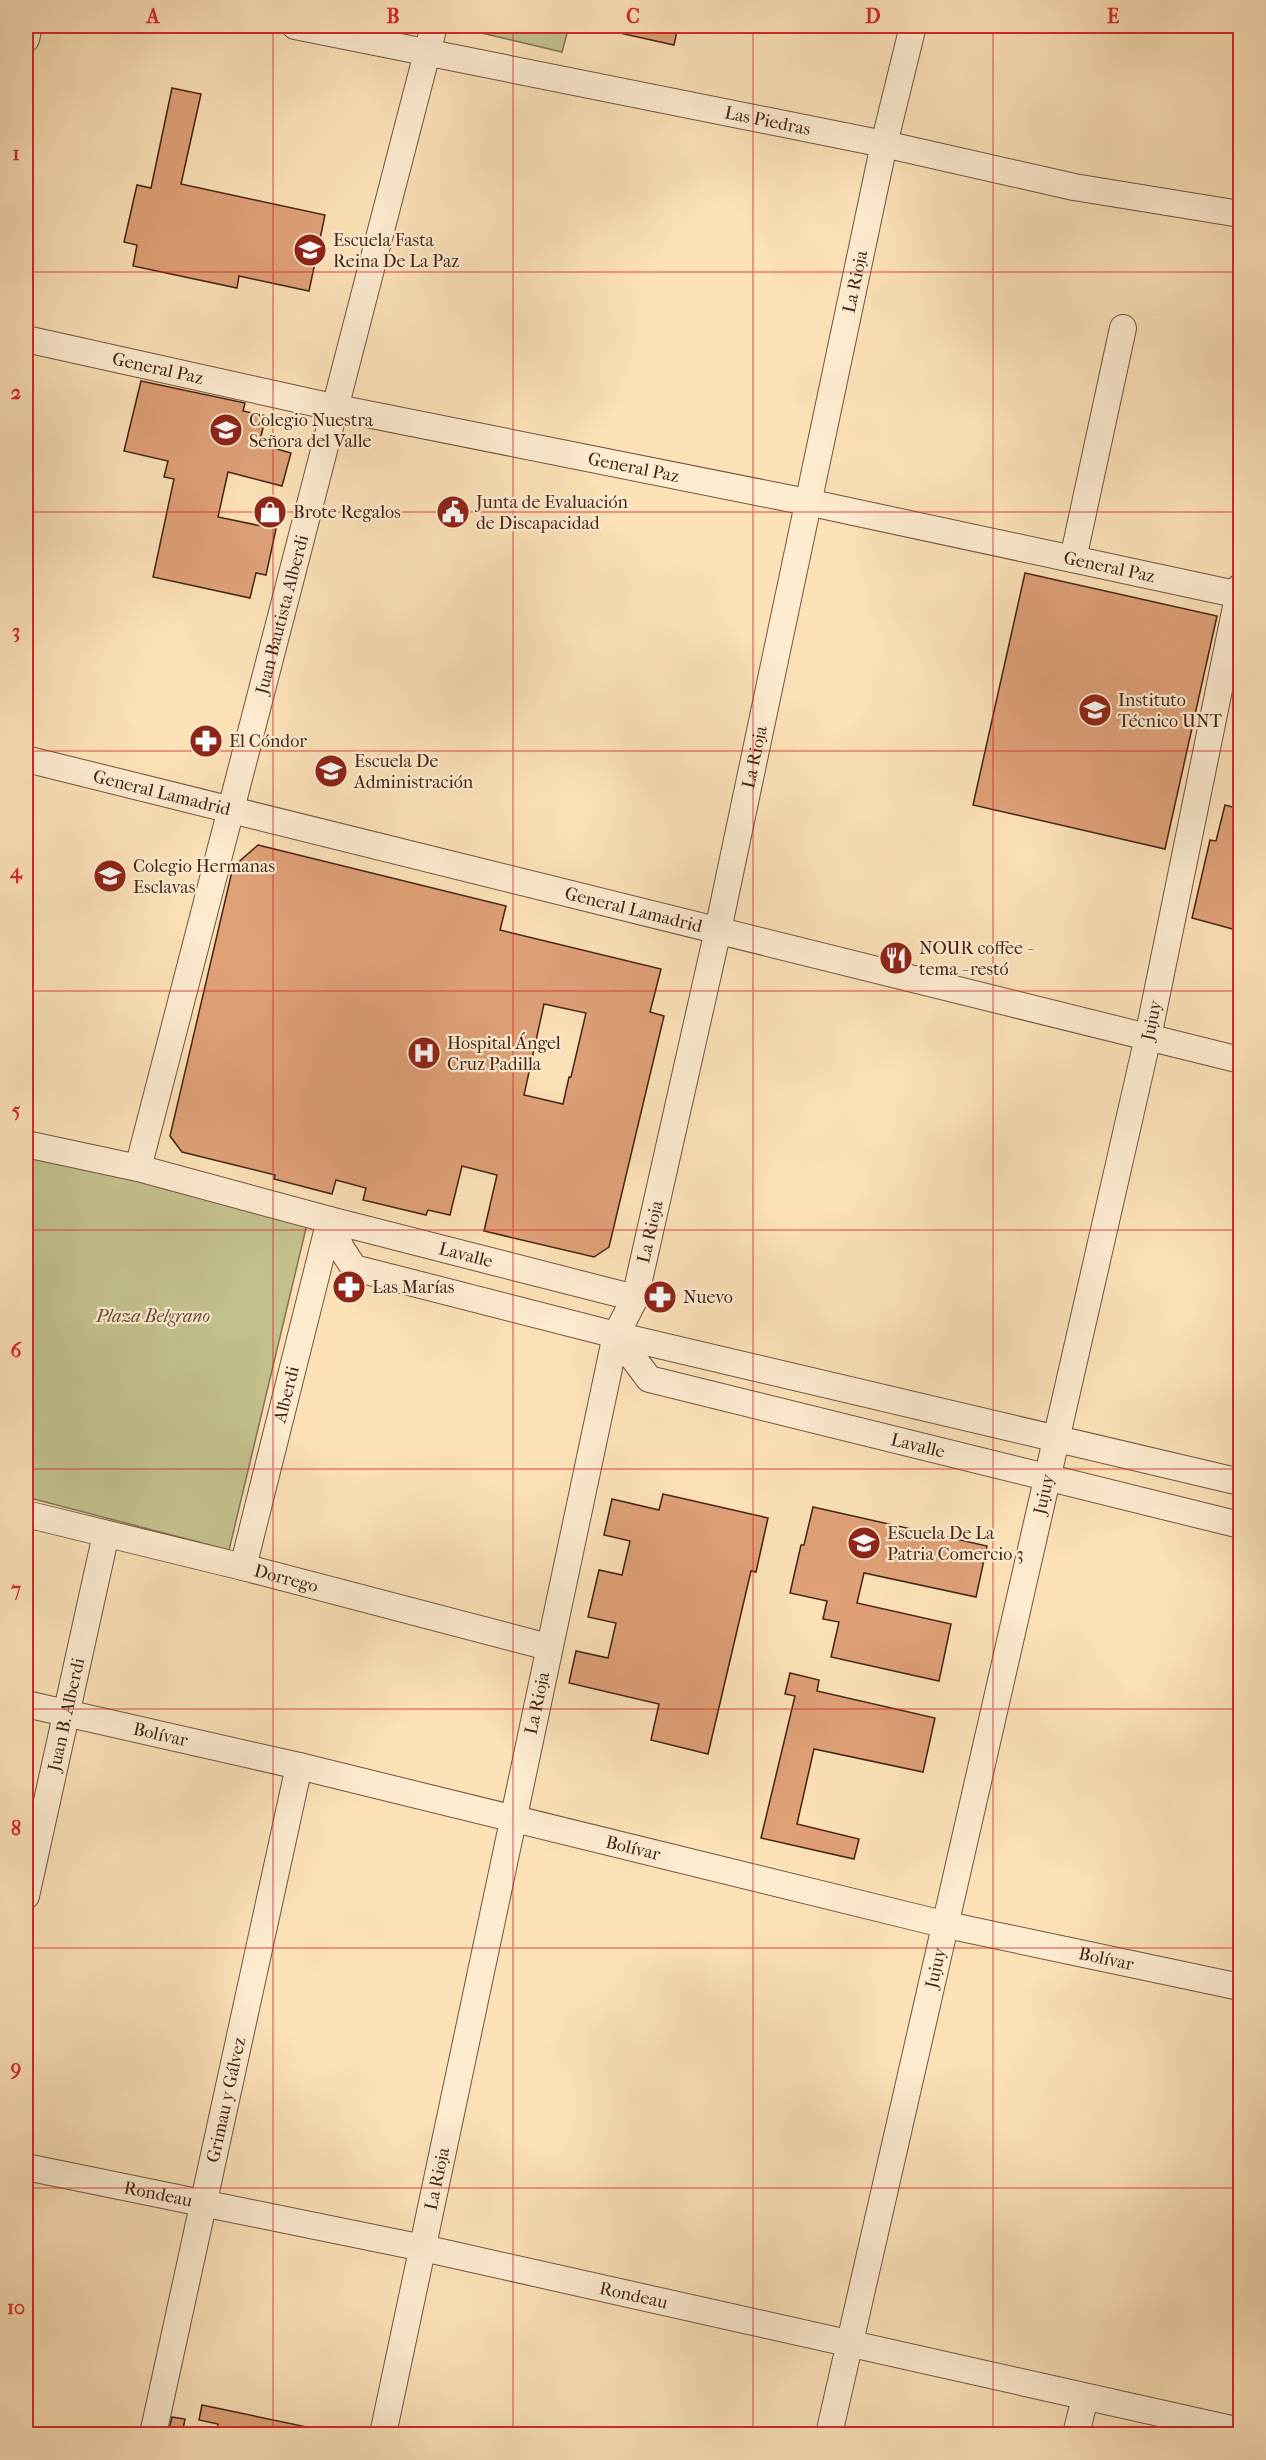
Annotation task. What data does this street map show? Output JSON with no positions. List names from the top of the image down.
{
  "streets": {
    "street": [
      "Las Piedras",
      "La Rioja",
      "General Paz",
      "Juan Bautista Alberdi",
      "General Lamadrid",
      "Jujuy",
      "Lavalle",
      "Alberdi",
      "Dorrego",
      "Juan B. Alberdi",
      "Bolívar",
      "Grimau y Gálvez",
      "Rondeau"
    ]
  },
  "crossings": [
    ["Las Piedras", "La Rioja"],
    ["Las Piedras", "Juan Bautista Alberdi"],
    ["La Rioja", "General Paz"],
    ["La Rioja", "General Lamadrid"],
    ["La Rioja", "Lavalle"],
    ["La Rioja", "Dorrego"],
    ["La Rioja", "Bolívar"],
    ["La Rioja", "Rondeau"],
    ["General Paz", "Juan Bautista Alberdi"],
    ["General Paz", "Jujuy"],
    ["Juan Bautista Alberdi", "General Lamadrid"],
    ["Juan Bautista Alberdi", "Lavalle"],
    ["General Lamadrid", "Jujuy"],
    ["Jujuy", "Lavalle"],
    ["Jujuy", "Bolívar"],
    ["Jujuy", "Rondeau"],
    ["Lavalle", "Alberdi"],
    ["Alberdi", "Dorrego"],
    ["Dorrego", "Juan B. Alberdi"],
    ["Juan B. Alberdi", "Bolívar"],
    ["Bolívar", "Grimau y Gálvez"],
    ["Grimau y Gálvez", "Rondeau"]
  ],
  "parks": ["Plaza Belgrano"],
  "places": {
    "school or university": [
      "Escuela Fasta Reina De La Paz",
      "Colegio Nuestra Señora del Valle",
      "Instituto Técnico UNT",
      "Escuela De Administración",
      "Colegio Hermanas Esclavas",
      "Escuela De La Patria Comercio 3"
    ],
    "shop": ["Brote Regalos"],
    "public building": ["Junta de Evaluación de Discapacidad"],
    "pharmacy": ["El Cóndor", "Las Marías", "Nuevo"],
    "restaurant": ["NOUR coffee - tema - restó"],
    "hospital": ["Hospital Ángel Cruz Padilla"]
  },
  "grid": {
    "columns": [
      "A",
      "B",
      "C",
      "D",
      "E"
    ],
    "rows": [
      "1",
      "2",
      "3",
      "4",
      "5",
      "6",
      "7",
      "8",
      "9",
      "10"
    ]
  }
}
